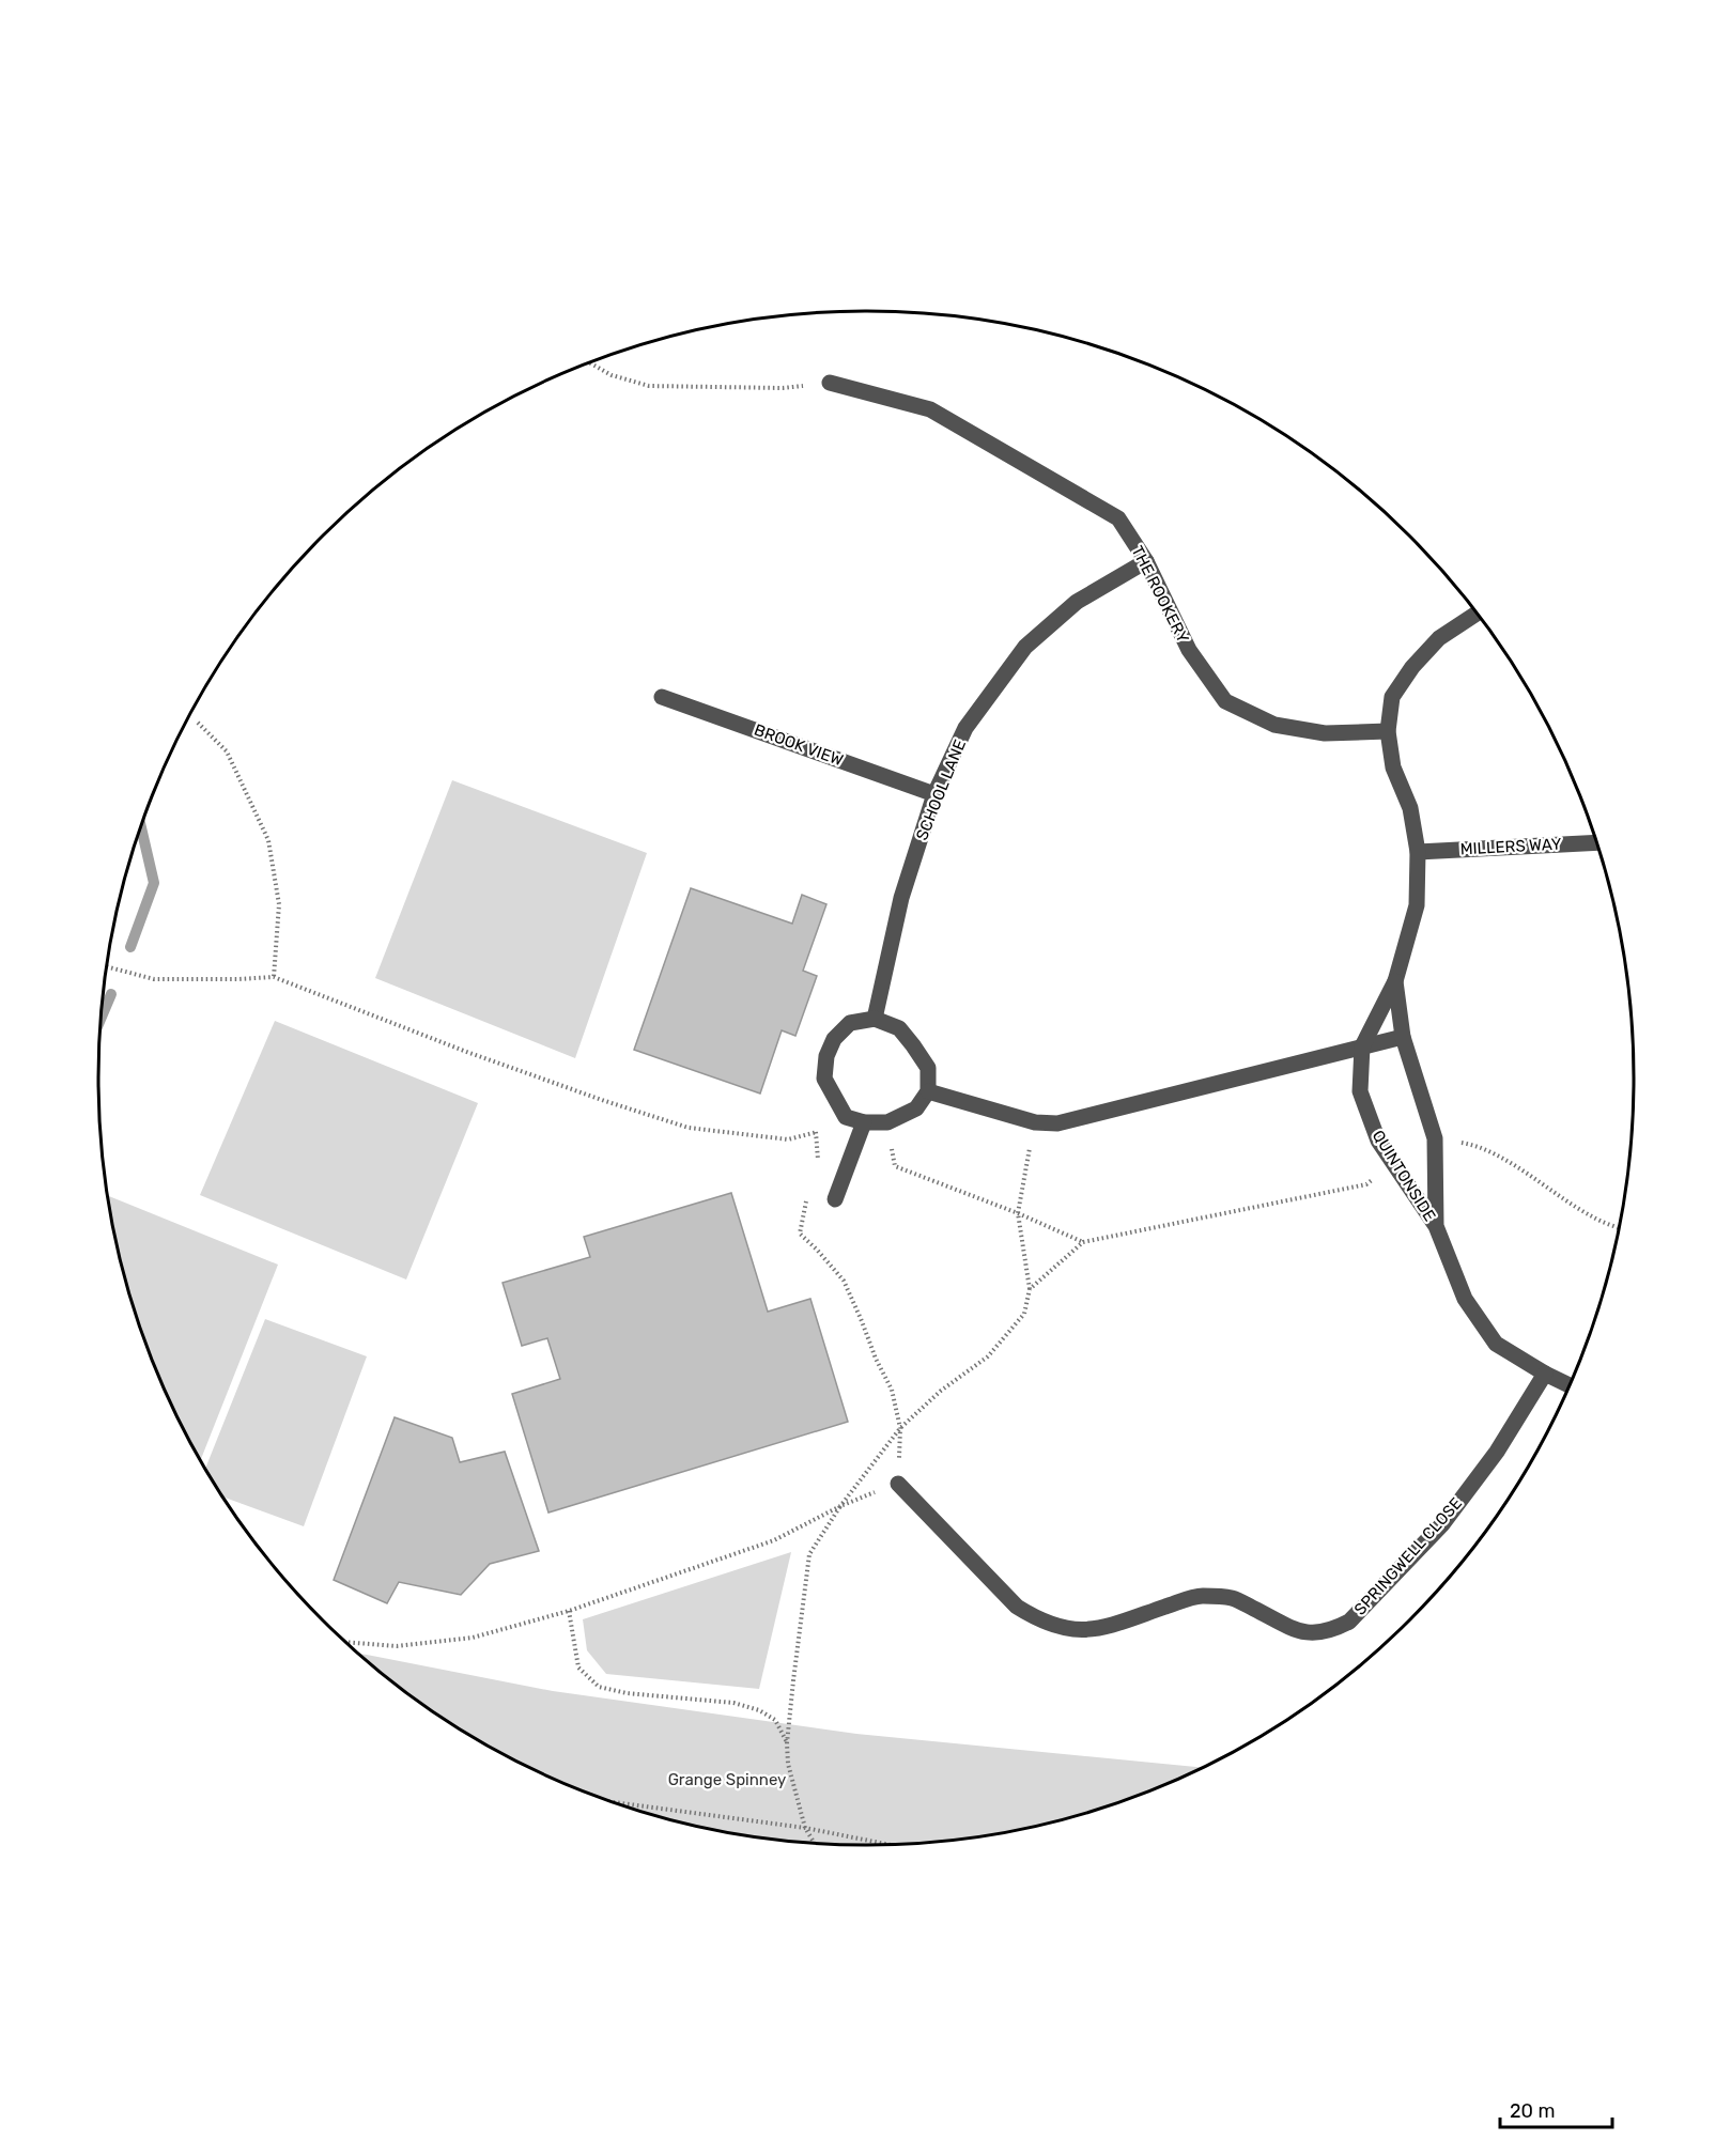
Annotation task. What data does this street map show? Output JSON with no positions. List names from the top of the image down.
{
  "streets": {
    "street": [
      "THE ROOKERY",
      "BROOK VIEW",
      "SCHOOL LANE",
      "MILLERS WAY",
      "QUINTONSIDE",
      "SPRINGWELL CLOSE"
    ]
  },
  "crossings": [
    ["THE ROOKERY", "SCHOOL LANE"],
    ["THE ROOKERY", "QUINTONSIDE"],
    ["BROOK VIEW", "SCHOOL LANE"],
    ["MILLERS WAY", "QUINTONSIDE"],
    ["QUINTONSIDE", "SPRINGWELL CLOSE"]
  ],
  "parks": ["Grange Spinney"],
  "scale_bar": "20 m"
}
